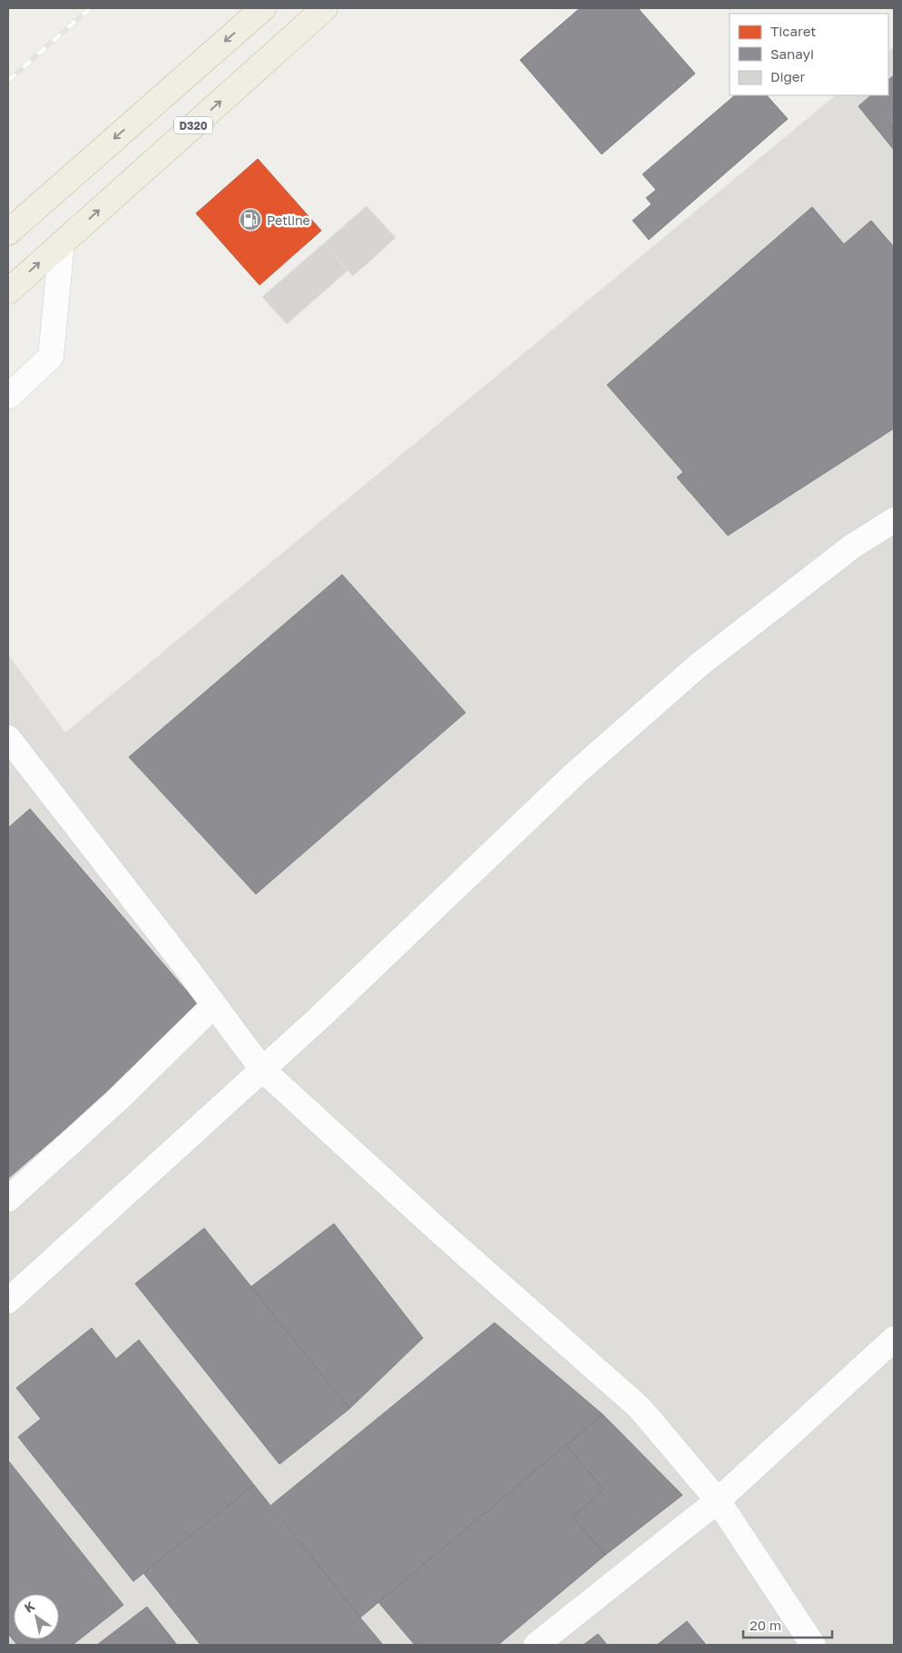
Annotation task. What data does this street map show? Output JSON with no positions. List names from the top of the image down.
{
  "streets": {
    "highway": ["D320"]
  },
  "places": {
    "fuel station": ["Petline"]
  },
  "legend": ["Ticaret", "Sanayi", "Diğer"],
  "scale_bar": "20 m",
  "north": "top left"
}
